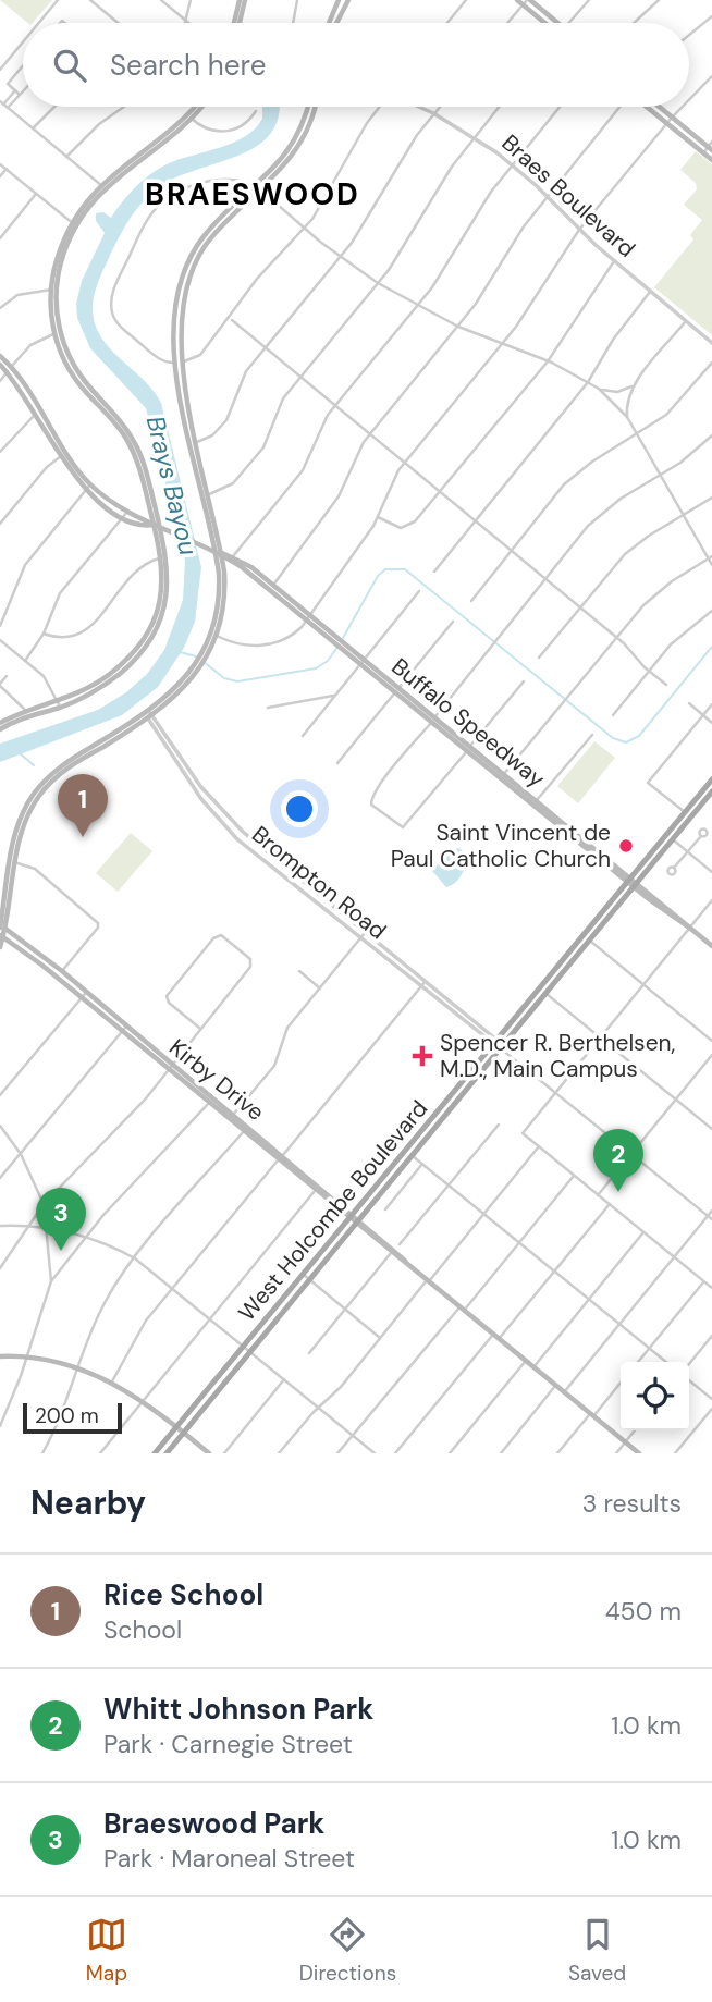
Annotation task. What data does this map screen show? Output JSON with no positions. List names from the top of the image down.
{
  "streets": {
    "main road": ["Buffalo Speedway", "Kirby Drive", "West Holcombe Boulevard"],
    "street": ["Braes Boulevard", "Brompton Road"]
  },
  "crossings": [
    ["Buffalo Speedway", "West Holcombe Boulevard"],
    ["Brompton Road", "West Holcombe Boulevard"],
    ["Kirby Drive", "West Holcombe Boulevard"]
  ],
  "districts": ["BRAESWOOD"],
  "water": ["Brays Bayou"],
  "places": {
    "other": ["Saint Vincent de Paul Catholic Church"],
    "health": ["Spencer R. Berthelsen, M.D., Main Campus"]
  },
  "scale_bar": "200 m",
  "page": {
    "search": "Search here",
    "pins": ["1", "2", "3"],
    "scale": "200 m",
    "heading": ["Nearby", "3 results"],
    "list": [
      {
        "mark": "1",
        "name": "Rice School",
        "note": "School",
        "value": "450 m"
      },
      {
        "mark": "2",
        "name": "Whitt Johnson Park",
        "note": "Park · Carnegie Street",
        "value": "1.0 km"
      },
      {
        "mark": "3",
        "name": "Braeswood Park",
        "note": "Park · Maroneal Street",
        "value": "1.0 km"
      }
    ],
    "nav": ["Map", "Directions", "Saved"]
  }
}
